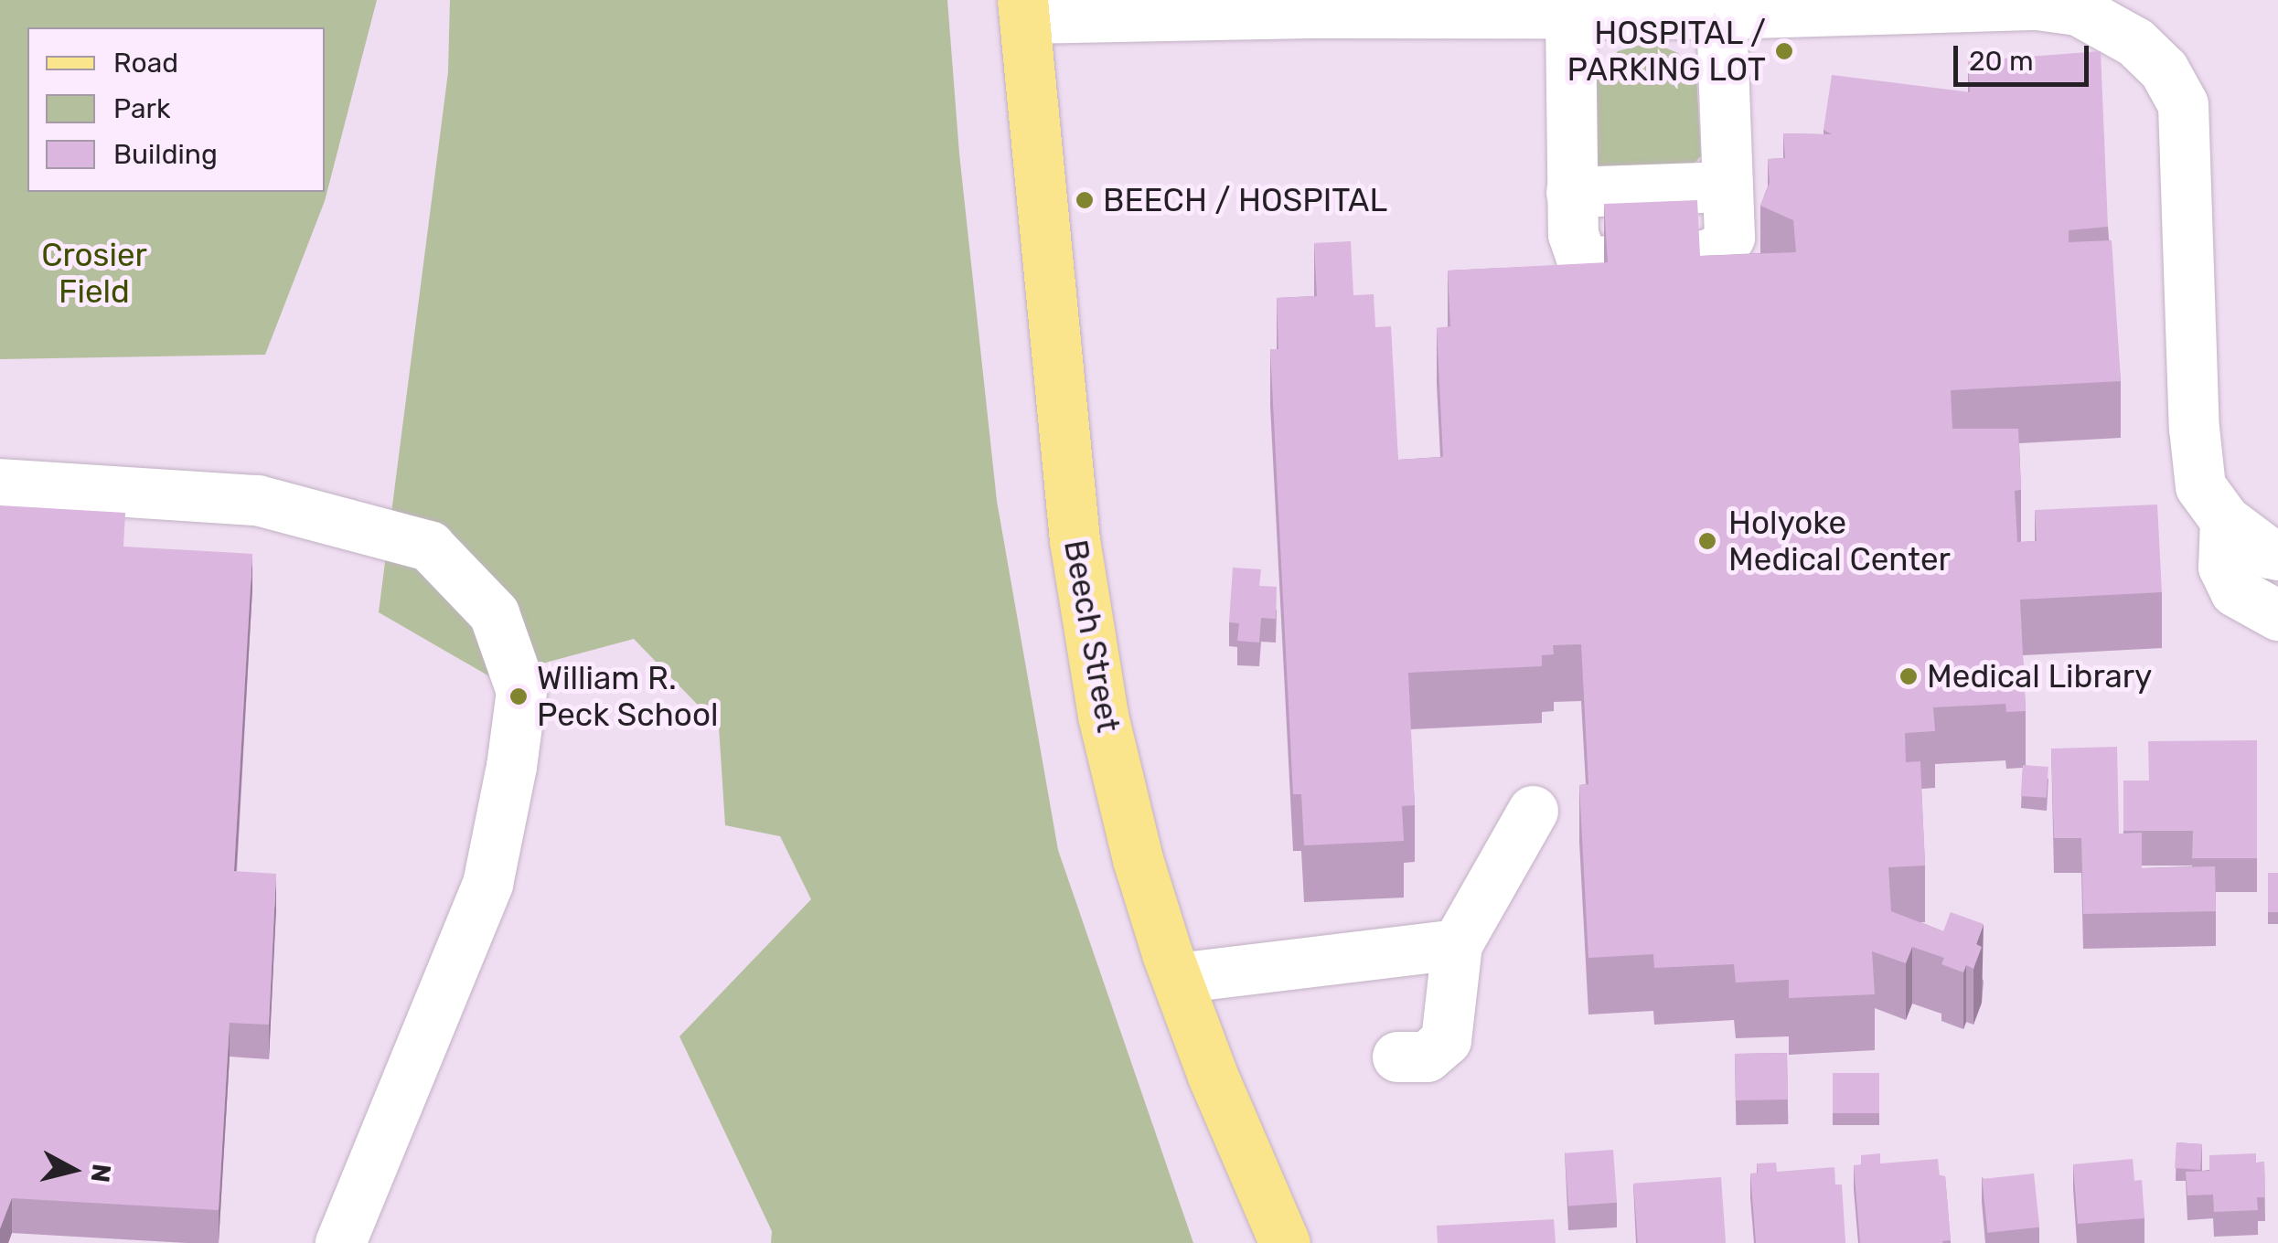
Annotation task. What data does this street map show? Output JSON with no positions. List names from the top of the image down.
{
  "streets": {
    "main road": ["Beech Street"]
  },
  "parks": ["Crosier Field"],
  "places": [
    "HOSPITAL / PARKING LOT",
    "BEECH / HOSPITAL",
    "Holyoke Medical Center",
    "Medical Library",
    "William R. Peck School"
  ],
  "legend": ["Road", "Park", "Building"],
  "scale_bar": "20 m",
  "north": "right"
}
